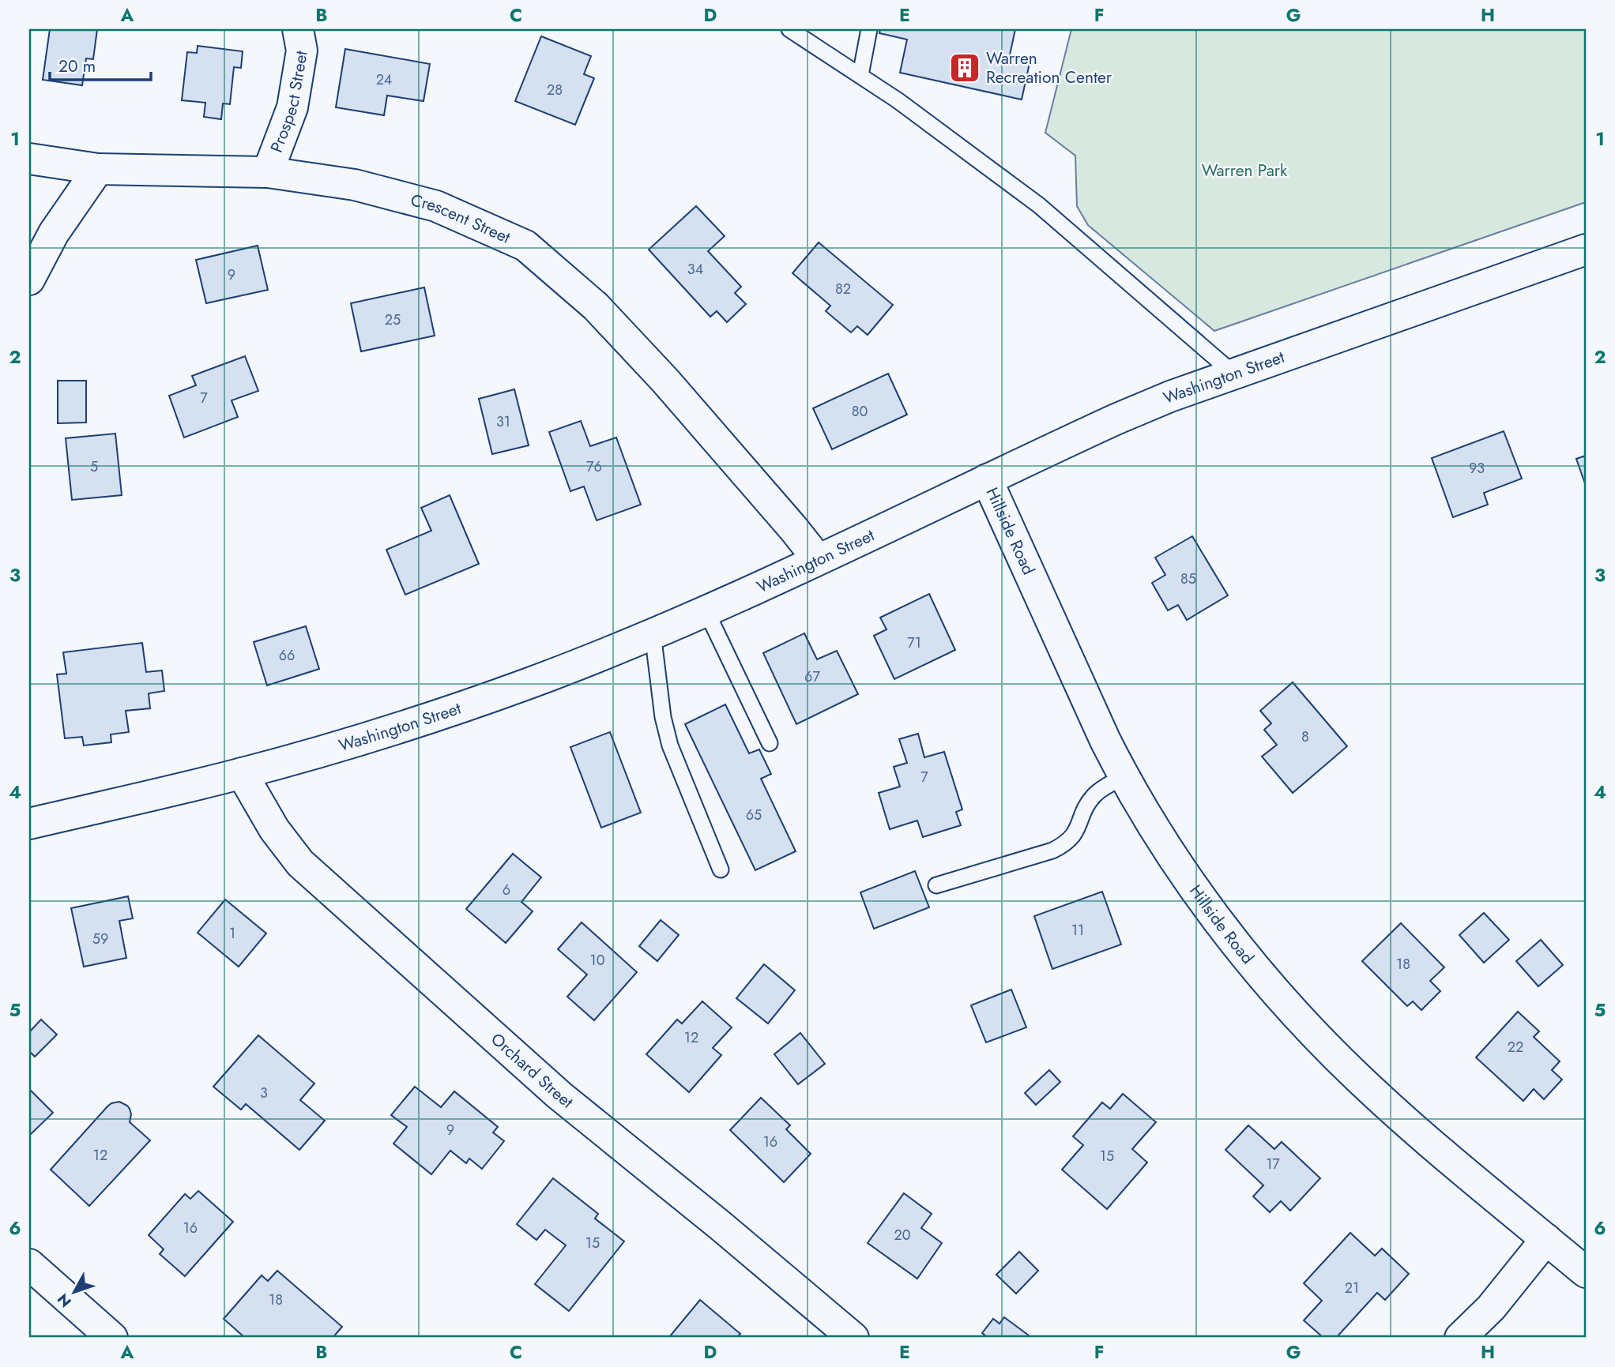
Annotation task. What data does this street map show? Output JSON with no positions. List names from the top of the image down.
{
  "streets": {
    "street": [
      "Prospect Street",
      "Crescent Street",
      "Washington Street",
      "Hillside Road",
      "Orchard Street"
    ]
  },
  "crossings": [
    ["Prospect Street", "Crescent Street"],
    ["Crescent Street", "Washington Street"],
    ["Washington Street", "Hillside Road"],
    ["Washington Street", "Orchard Street"]
  ],
  "parks": ["Warren Park"],
  "places": {
    "building": ["Warren Recreation Center"]
  },
  "house_numbers": [
    "24",
    "28",
    "34",
    "9",
    "82",
    "25",
    "7",
    "80",
    "31",
    "5",
    "76",
    "93",
    "85",
    "71",
    "66",
    "67",
    "8",
    "7",
    "65",
    "6",
    "11",
    "1",
    "59",
    "10",
    "18",
    "12",
    "22",
    "3",
    "9",
    "16",
    "12",
    "15",
    "17",
    "16",
    "20",
    "15",
    "21",
    "18"
  ],
  "scale_bar": "20 m",
  "north": "bottom left",
  "grid": {
    "columns": [
      "A",
      "B",
      "C",
      "D",
      "E",
      "F",
      "G",
      "H"
    ],
    "rows": [
      "1",
      "2",
      "3",
      "4",
      "5",
      "6"
    ]
  }
}
